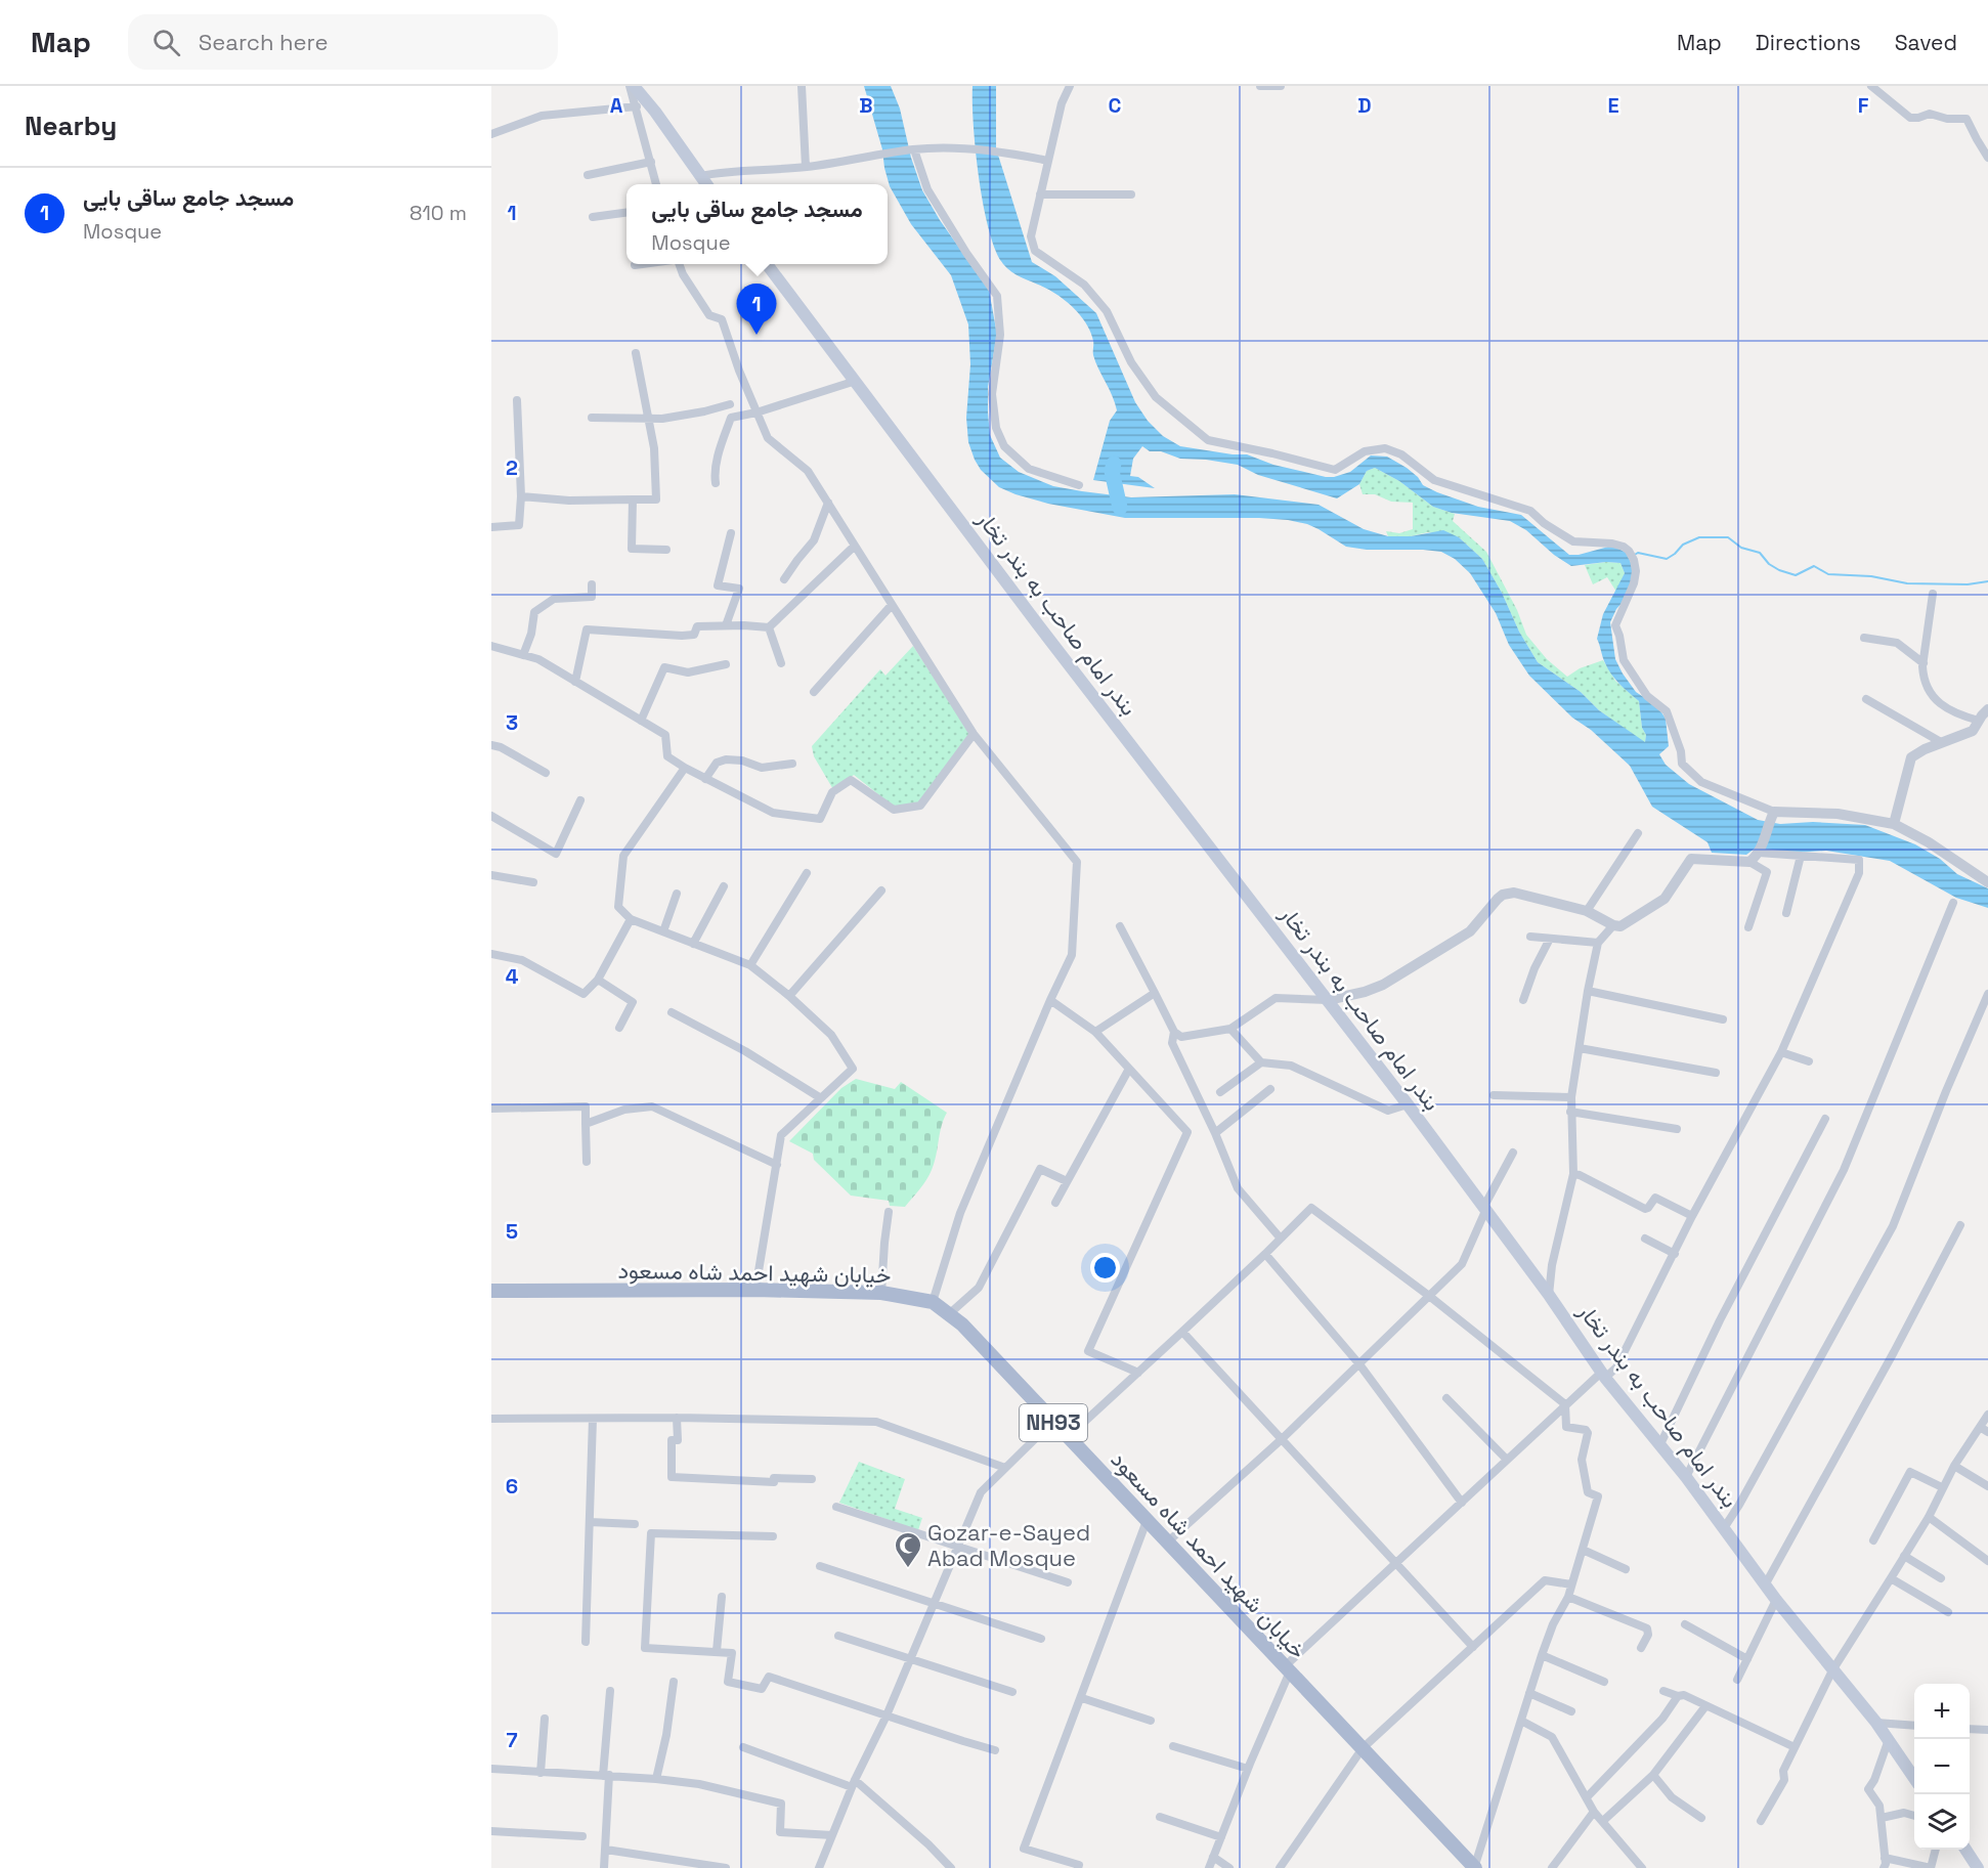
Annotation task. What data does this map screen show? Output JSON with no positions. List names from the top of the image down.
{
  "streets": {
    "main road": ["بندر امام صاحب به بندر تخار", "خیابان شهید احمد شاه مسعود", "NH93"]
  },
  "places": {
    "mosque": ["Gozar-e-Sayed Abad Mosque"]
  },
  "page": {
    "header": "Map",
    "search": "Search here",
    "nav": ["Map", "Directions", "Saved"],
    "heading": "Nearby",
    "list": [
      {
        "mark": "1",
        "name": "مسجد جامع ساقی بایی",
        "note": "Mosque",
        "value": "810 m"
      }
    ],
    "popup": ["مسجد جامع ساقی بایی", "Mosque"],
    "pins": "1",
    "map_buttons": ["+", "−"]
  },
  "grid": {
    "columns": [
      "A",
      "B",
      "C",
      "D",
      "E",
      "F"
    ],
    "rows": [
      "1",
      "2",
      "3",
      "4",
      "5",
      "6",
      "7"
    ]
  }
}
